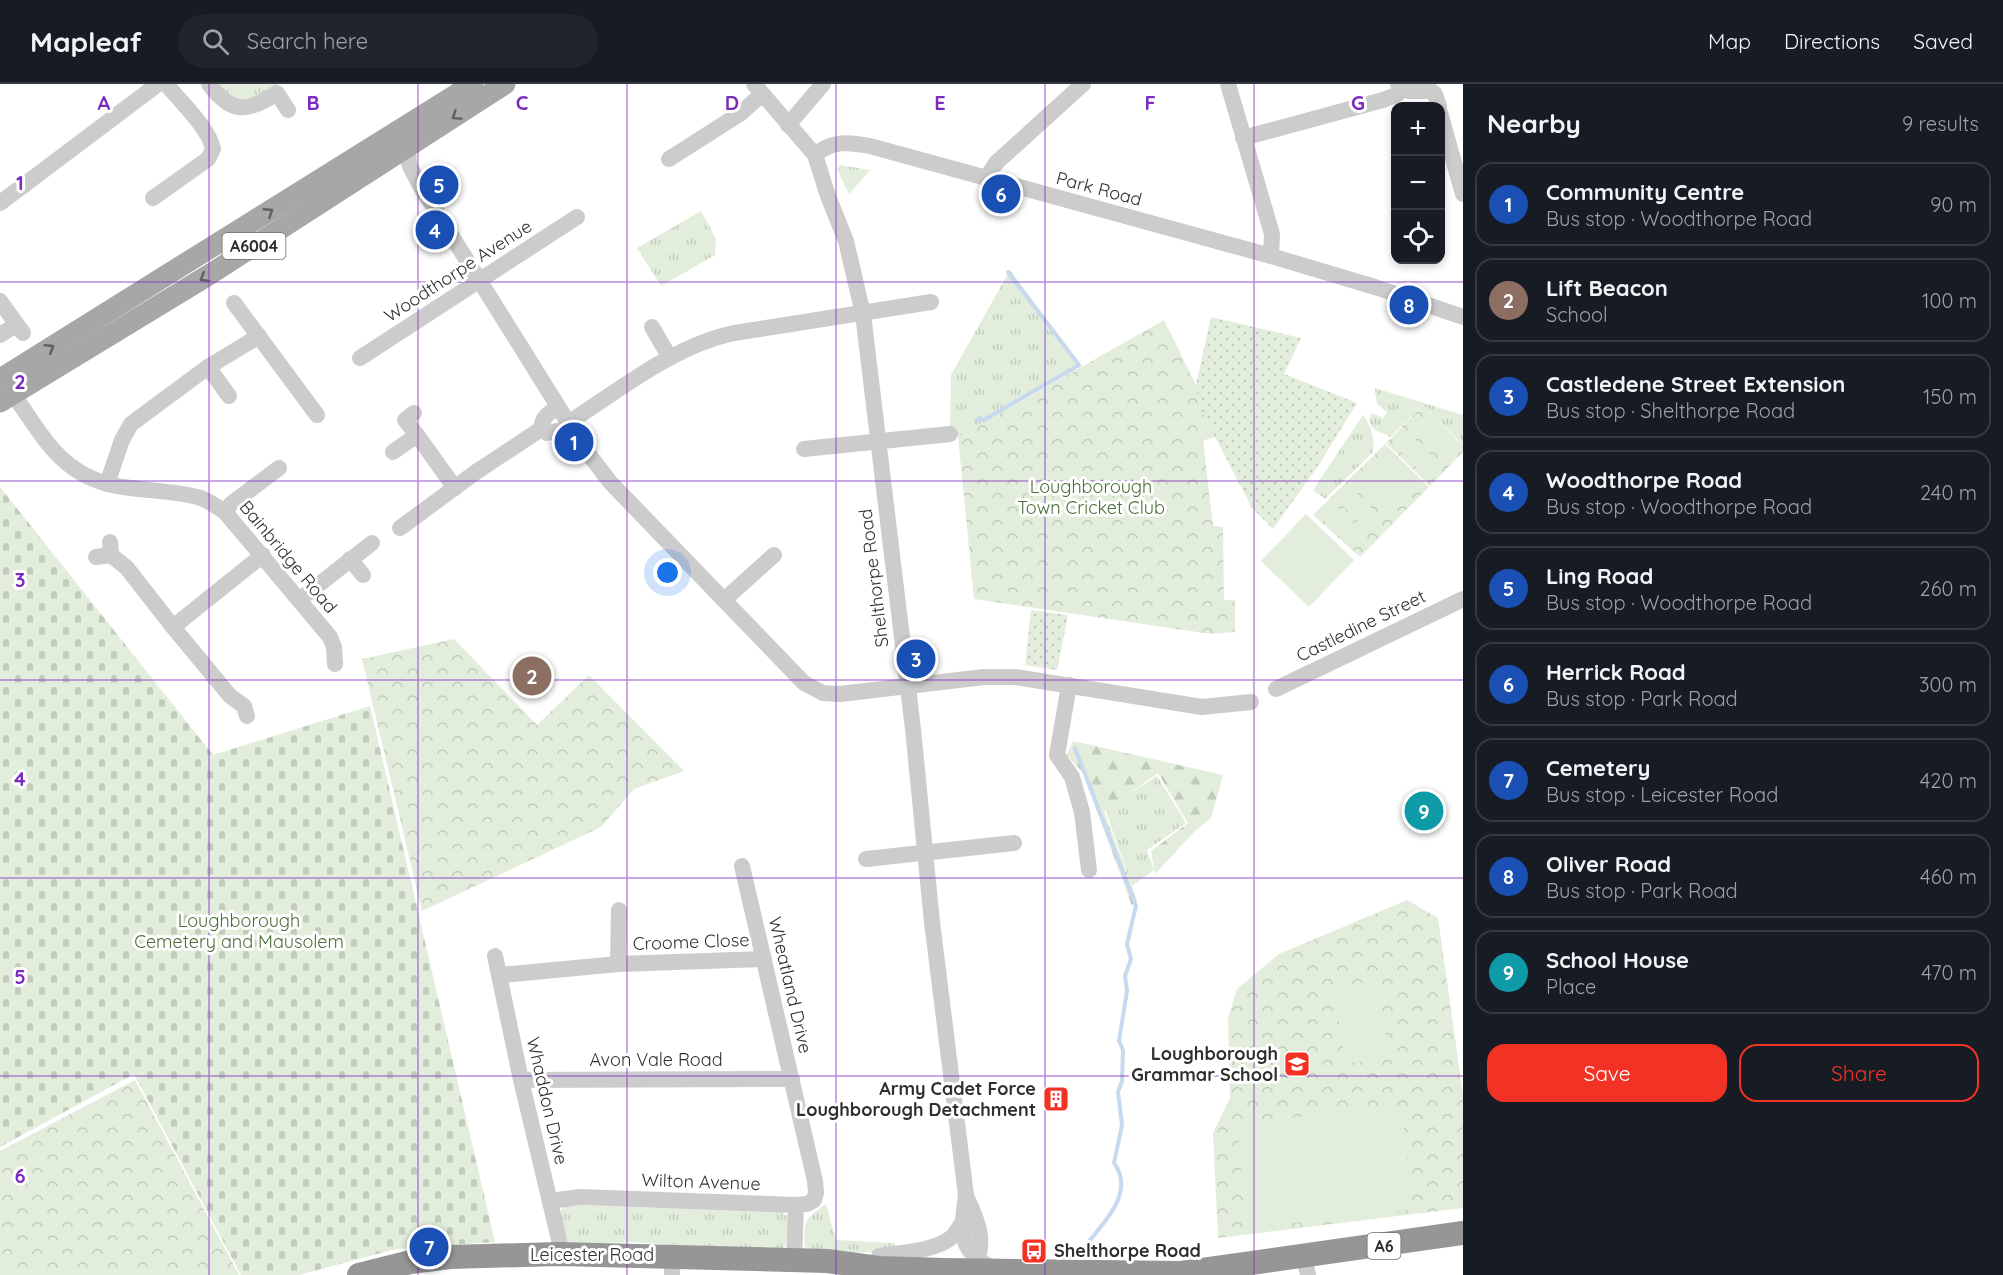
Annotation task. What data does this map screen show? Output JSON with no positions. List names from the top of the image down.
{
  "streets": {
    "highway": ["A6", "Leicester Road"],
    "main road": ["A6004"],
    "street": [
      "Park Road",
      "Woodthorpe Avenue",
      "Bainbridge Road",
      "Shelthorpe Road",
      "Castledine Street",
      "Croome Close",
      "Wheatland Drive",
      "Avon Vale Road",
      "Whaddon Drive",
      "Wilton Avenue"
    ]
  },
  "crossings": [
    ["Park Road", "Shelthorpe Road"],
    ["A6004", "Bainbridge Road"],
    ["Shelthorpe Road", "Leicester Road"],
    ["Croome Close", "Wheatland Drive"],
    ["Croome Close", "Whaddon Drive"],
    ["Wheatland Drive", "Avon Vale Road"],
    ["Wheatland Drive", "Wilton Avenue"],
    ["Avon Vale Road", "Whaddon Drive"],
    ["Whaddon Drive", "Wilton Avenue"],
    ["Whaddon Drive", "Leicester Road"]
  ],
  "parks": ["Loughborough Town Cricket Club", "Loughborough Cemetery and Mausolem"],
  "places": {
    "school or university": ["Loughborough Grammar School"],
    "building": ["Army Cadet Force Loughborough Detachment"],
    "bus stop": ["Shelthorpe Road"]
  },
  "page": {
    "header": "Mapleaf",
    "search": "Search here",
    "nav": ["Map", "Directions", "Saved"],
    "heading": ["Nearby", "9 results"],
    "map_buttons": ["+", "−"],
    "list": [
      {
        "mark": "1",
        "name": "Community Centre",
        "note": "Bus stop · Woodthorpe Road",
        "value": "90 m"
      },
      {
        "mark": "2",
        "name": "Lift Beacon",
        "note": "School",
        "value": "100 m"
      },
      {
        "mark": "3",
        "name": "Castledene Street Extension",
        "note": "Bus stop · Shelthorpe Road",
        "value": "150 m"
      },
      {
        "mark": "4",
        "name": "Woodthorpe Road",
        "note": "Bus stop · Woodthorpe Road",
        "value": "240 m"
      },
      {
        "mark": "5",
        "name": "Ling Road",
        "note": "Bus stop · Woodthorpe Road",
        "value": "260 m"
      },
      {
        "mark": "6",
        "name": "Herrick Road",
        "note": "Bus stop · Park Road",
        "value": "300 m"
      },
      {
        "mark": "7",
        "name": "Cemetery",
        "note": "Bus stop · Leicester Road",
        "value": "420 m"
      },
      {
        "mark": "8",
        "name": "Oliver Road",
        "note": "Bus stop · Park Road",
        "value": "460 m"
      },
      {
        "mark": "9",
        "name": "School House",
        "note": "Place",
        "value": "470 m"
      }
    ],
    "pins": [
      "5",
      "6",
      "4",
      "8",
      "1",
      "3",
      "2",
      "9",
      "7"
    ],
    "buttons": ["Save", "Share"]
  },
  "grid": {
    "columns": [
      "A",
      "B",
      "C",
      "D",
      "E",
      "F",
      "G"
    ],
    "rows": [
      "1",
      "2",
      "3",
      "4",
      "5",
      "6"
    ]
  }
}
